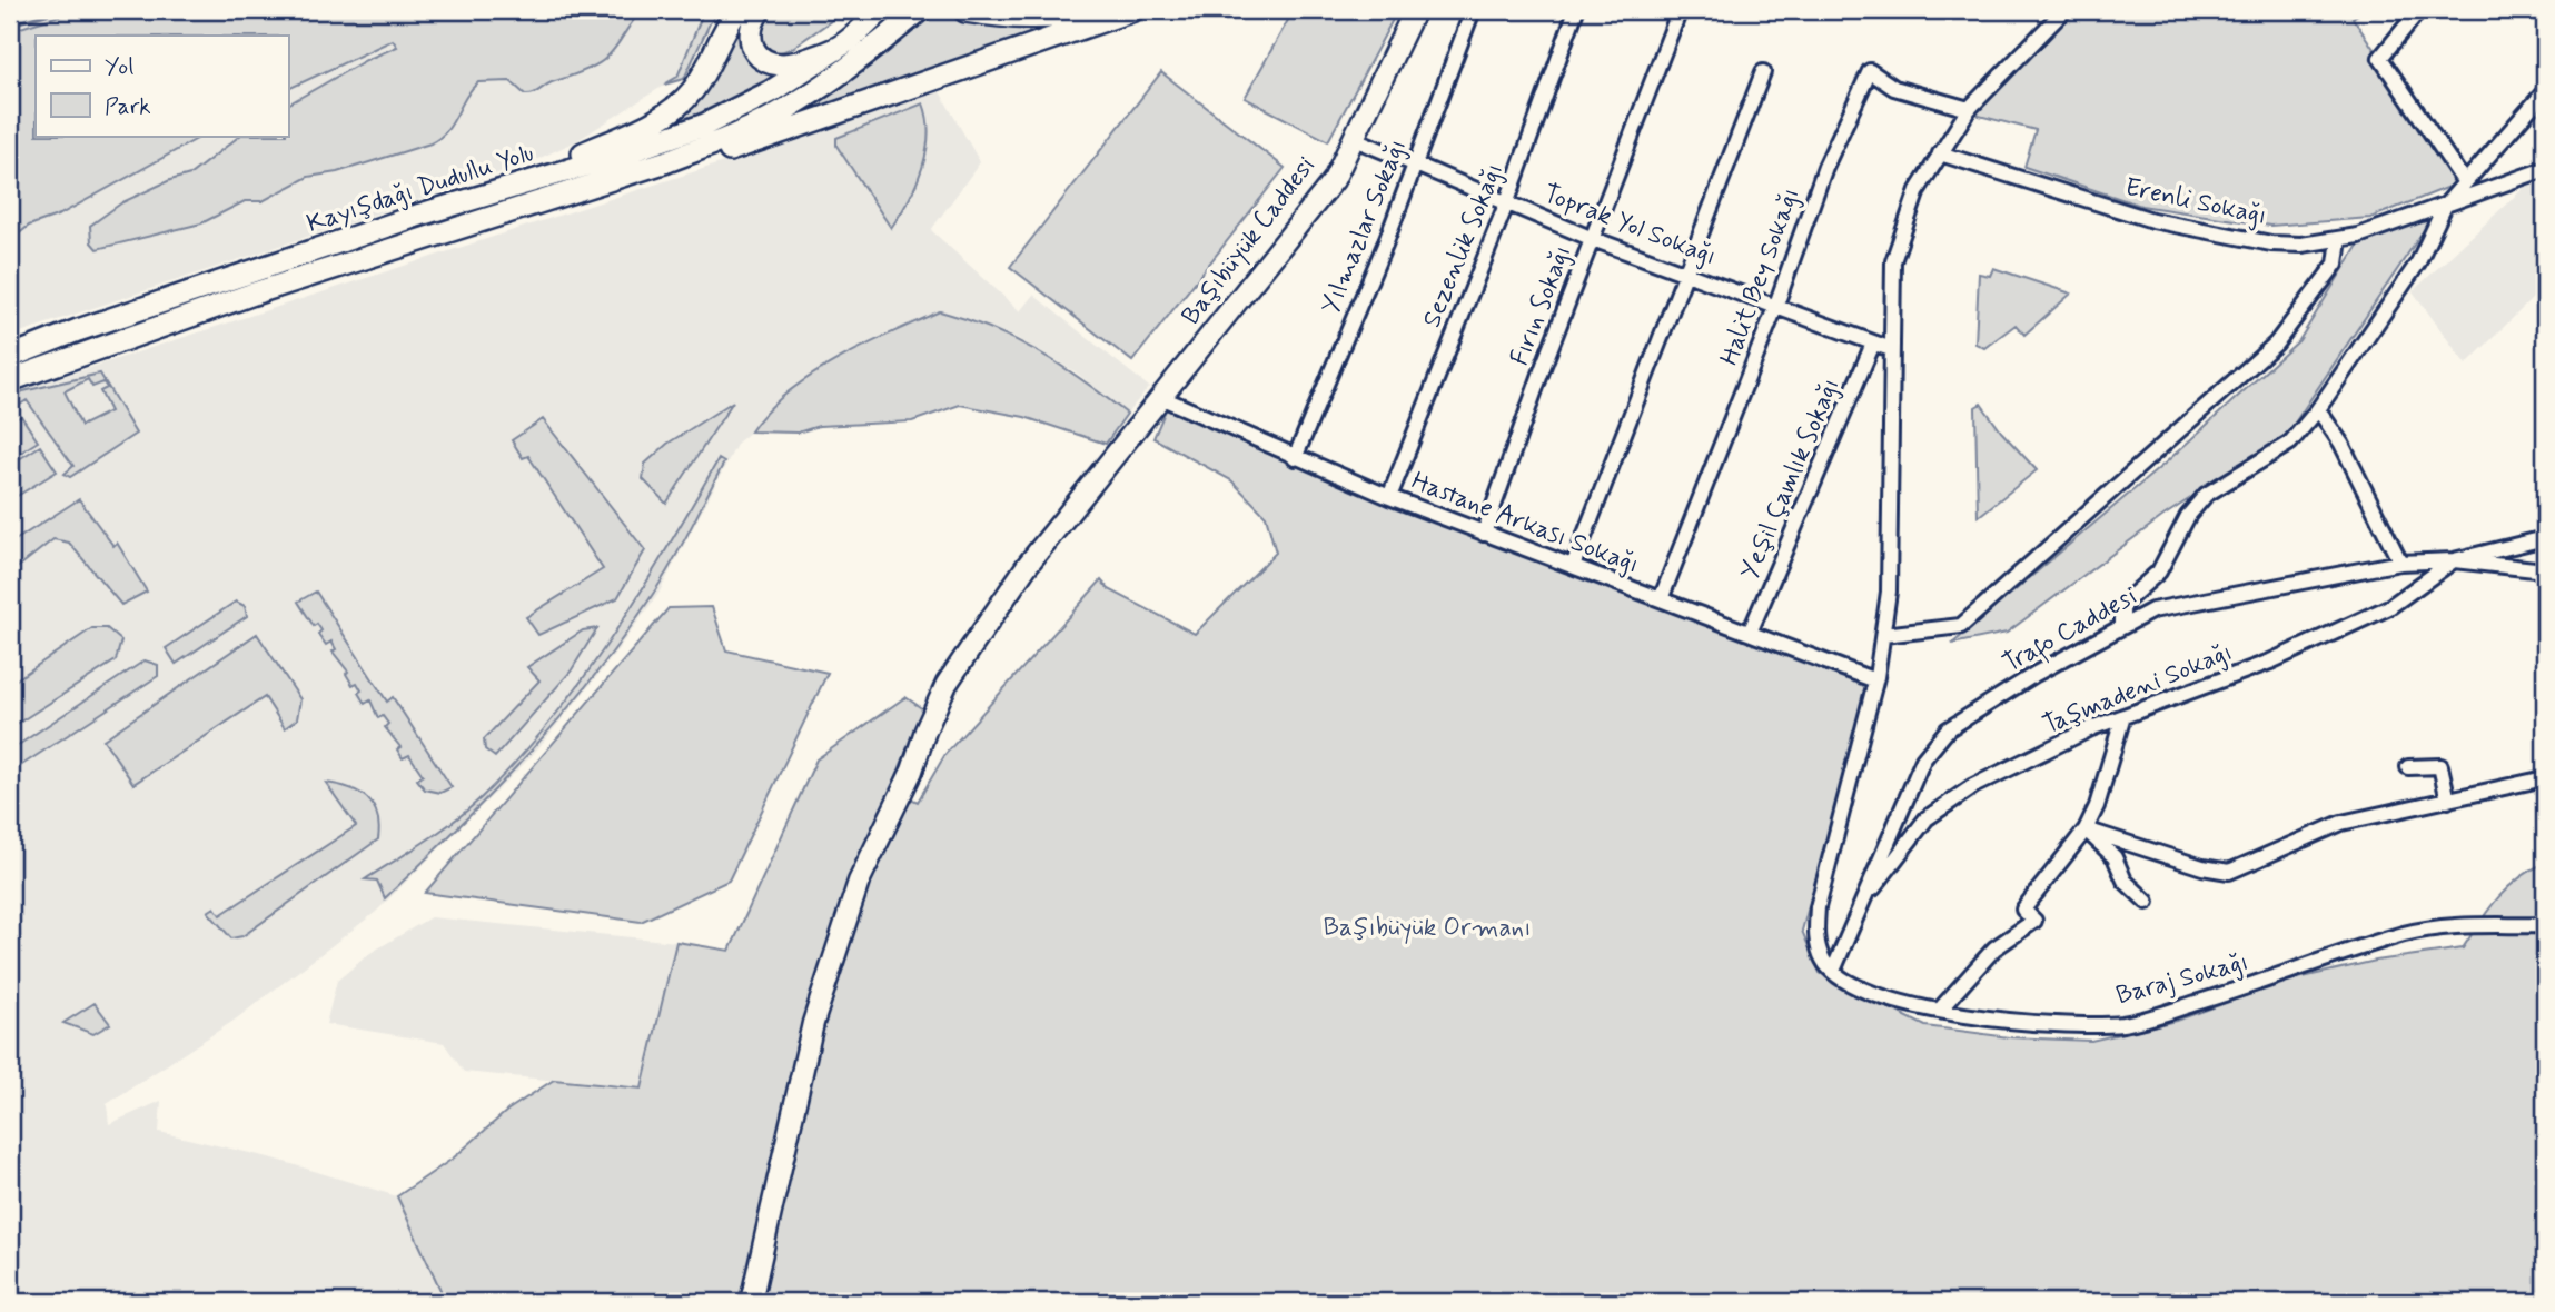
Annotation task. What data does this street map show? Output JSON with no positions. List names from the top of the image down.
{
  "streets": {
    "main road": ["Kayışdağı Dudullu Yolu", "Başıbüyük Caddesi"],
    "street": [
      "Erenli Sokağı",
      "Toprak Yol Sokağı",
      "Yılmazlar Sokağı",
      "Sezenlik Sokağı",
      "Halit Bey Sokağı",
      "Fırın Sokağı",
      "Yeşil Çamlık Sokağı",
      "Hastane Arkası Sokağı",
      "Trafo Caddesi",
      "Taşmadeni Sokağı",
      "Baraj Sokağı"
    ]
  },
  "crossings": [
    ["Toprak Yol Sokağı", "Yılmazlar Sokağı"],
    ["Toprak Yol Sokağı", "Başıbüyük Caddesi"],
    ["Toprak Yol Sokağı", "Sezenlik Sokağı"],
    ["Toprak Yol Sokağı", "Halit Bey Sokağı"],
    ["Toprak Yol Sokağı", "Fırın Sokağı"],
    ["Toprak Yol Sokağı", "Yeşil Çamlık Sokağı"],
    ["Yılmazlar Sokağı", "Hastane Arkası Sokağı"],
    ["Başıbüyük Caddesi", "Hastane Arkası Sokağı"],
    ["Sezenlik Sokağı", "Hastane Arkası Sokağı"],
    ["Halit Bey Sokağı", "Hastane Arkası Sokağı"],
    ["Fırın Sokağı", "Hastane Arkası Sokağı"],
    ["Yeşil Çamlık Sokağı", "Hastane Arkası Sokağı"],
    ["Trafo Caddesi", "Taşmadeni Sokağı"]
  ],
  "parks": ["Başıbüyük Ormanı"],
  "legend": ["Yol", "Park"]
}
